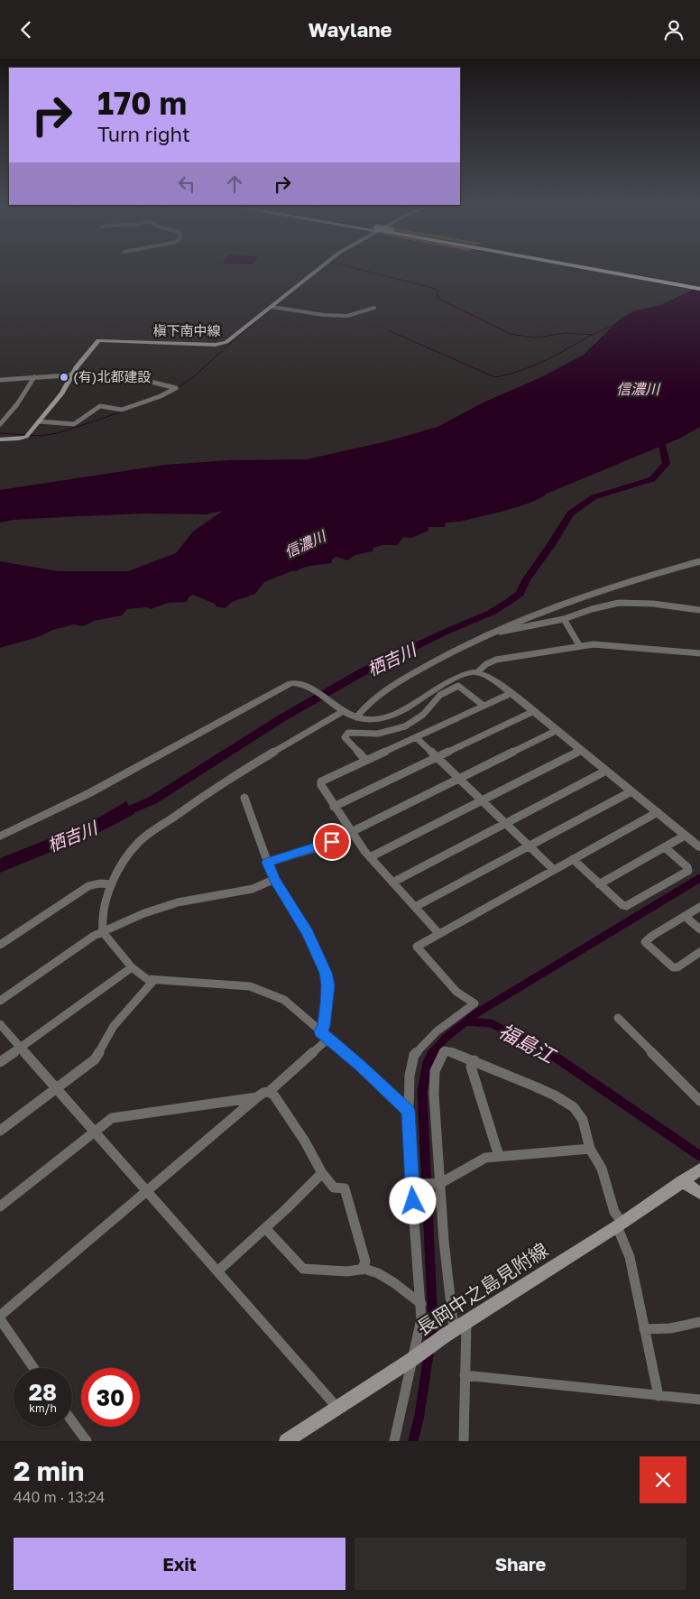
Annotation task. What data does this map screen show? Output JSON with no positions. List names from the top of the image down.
{
  "streets": {
    "main road": ["槇下南中線", "長岡中之島見附線"]
  },
  "water": ["信濃川", "栖吉川", "福島江"],
  "places": ["(有)北都建設"],
  "page": {
    "header": "Waylane",
    "turn": ["170 m", "Turn right"],
    "speed": "28 km/h",
    "limit": "30",
    "heading": ["2 min", "440 m · 13:24"],
    "buttons": ["Exit", "Share"]
  }
}
